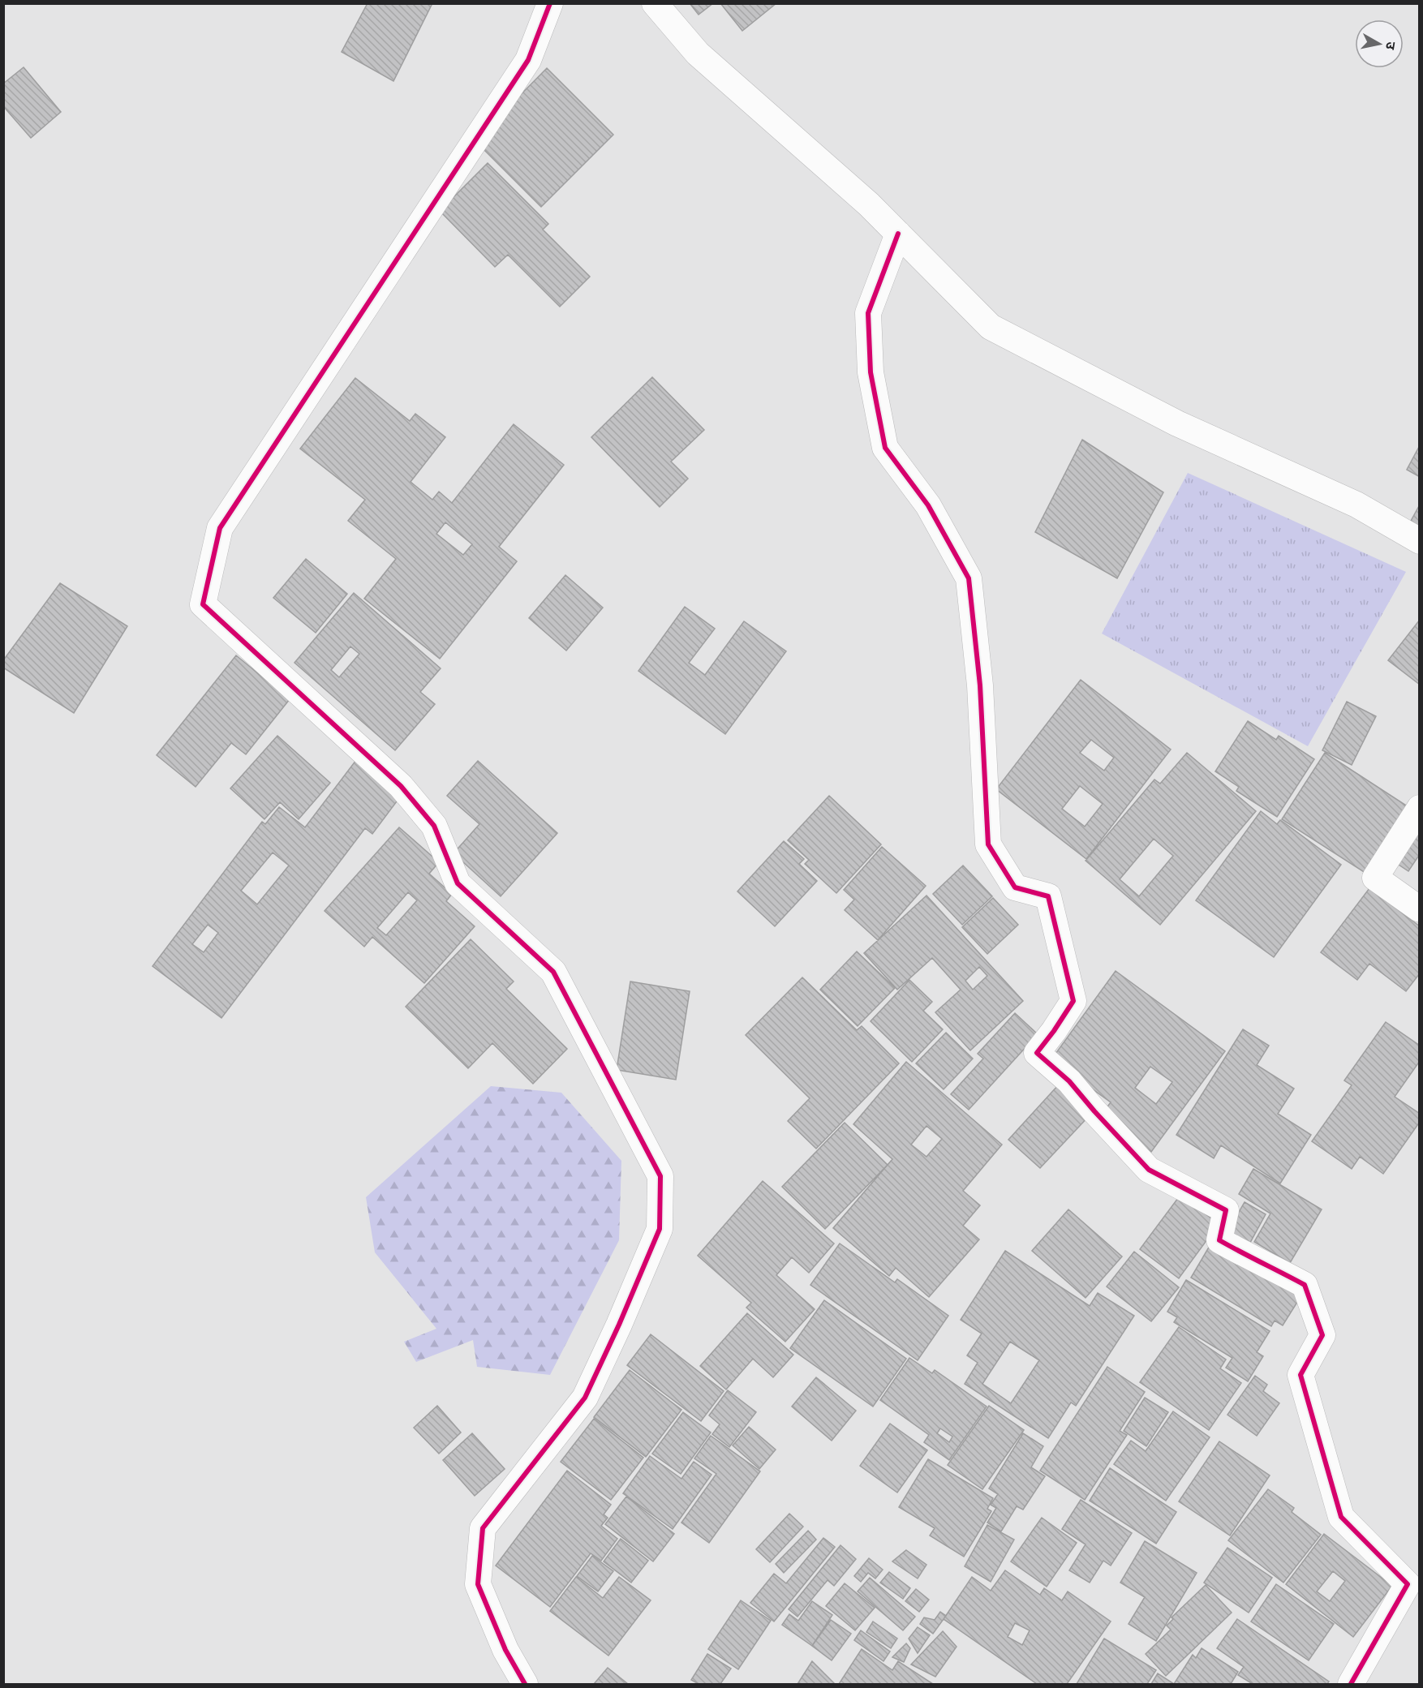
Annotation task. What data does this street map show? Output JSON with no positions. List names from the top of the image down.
{
  "north": "right"
}
